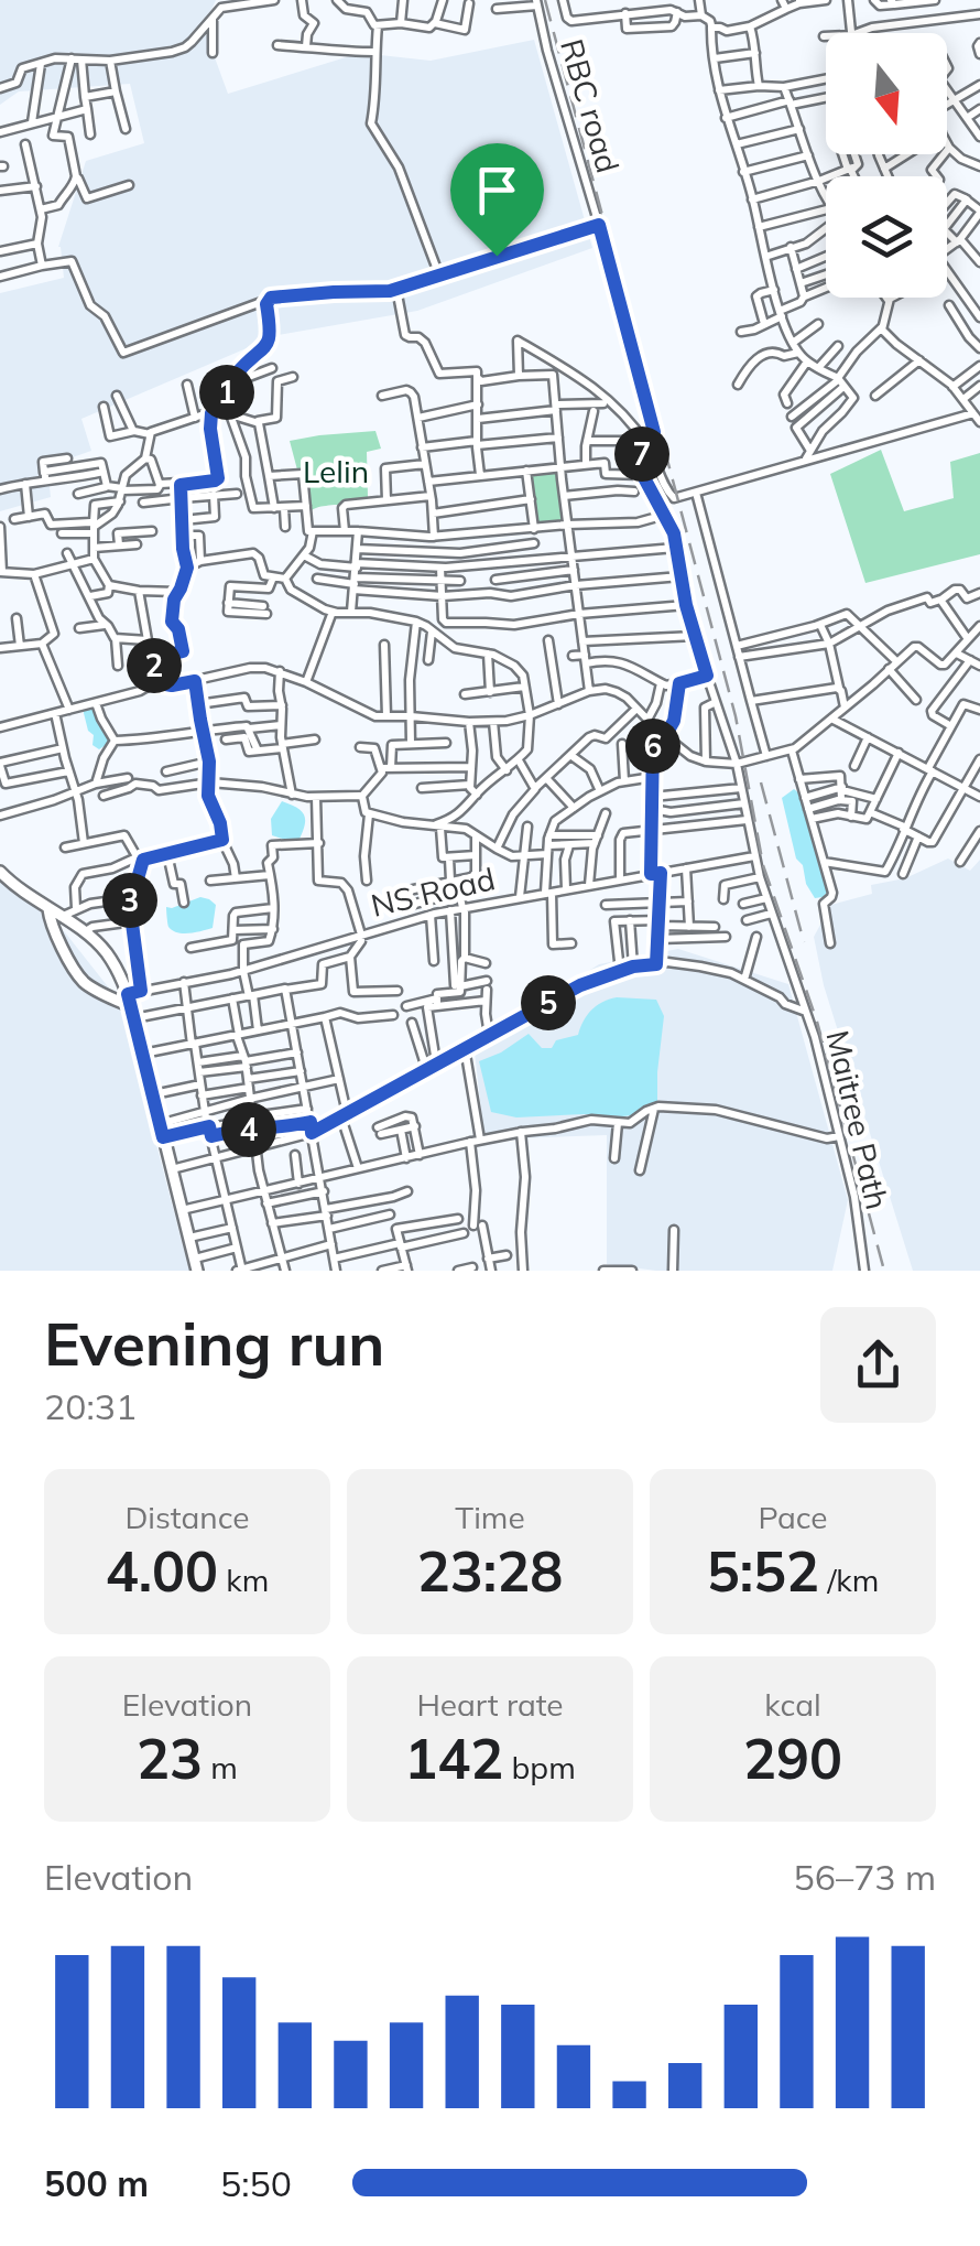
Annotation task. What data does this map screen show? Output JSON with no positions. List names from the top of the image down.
{
  "streets": {
    "street": ["RBC road", "NS Road", "Maitree Path"]
  },
  "parks": ["Lelin"],
  "north": "bottom",
  "page": {
    "pins": [
      "1",
      "7",
      "2",
      "6",
      "3",
      "5",
      "4"
    ],
    "heading": ["Evening run", "20:31"],
    "stats": [
      ["Distance", "4.00 km"],
      ["Time", "23:28"],
      ["Pace", "5:52 /km"],
      ["Elevation", "23 m"],
      ["Heart rate", "142 bpm"],
      ["kcal", "290"]
    ],
    "chart": ["Elevation", "56–73 m"],
    "list": [
      {
        "name": "500 m",
        "note": "5:50"
      }
    ]
  }
}
